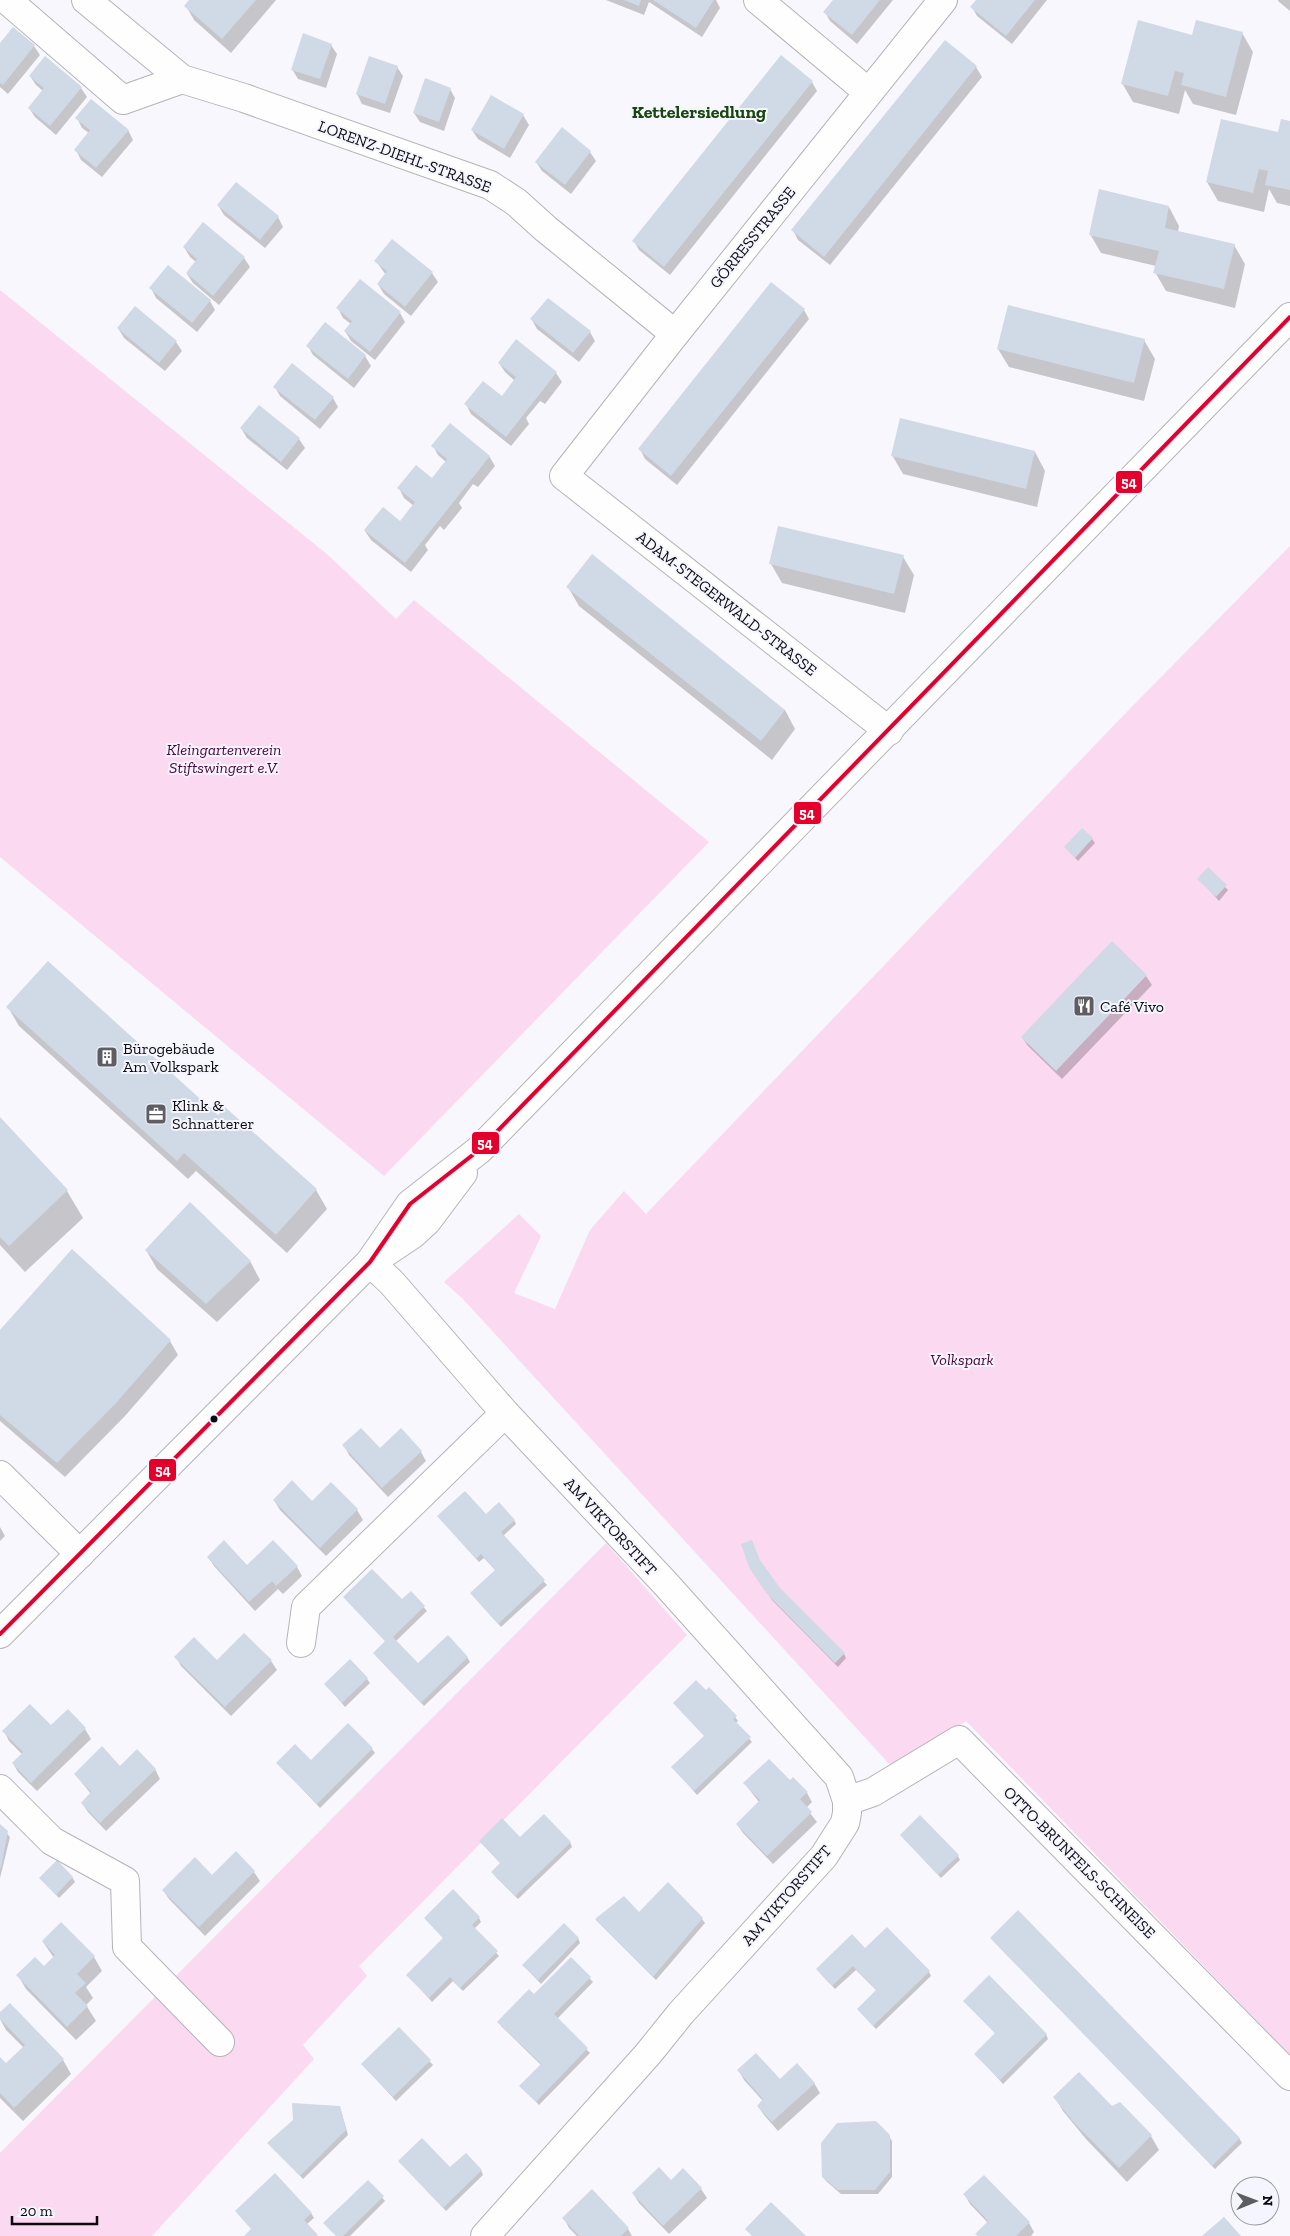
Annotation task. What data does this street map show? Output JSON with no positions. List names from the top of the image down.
{
  "streets": {
    "street": [
      "LORENZ-DIEHL-STRASSE",
      "GÖRRESSTRASSE",
      "ADAM-STEGERWALD-STRASSE",
      "AM VIKTORSTIFT",
      "OTTO-BRUNFELS-SCHNEISE"
    ]
  },
  "crossings": [
    ["LORENZ-DIEHL-STRASSE", "GÖRRESSTRASSE"],
    ["GÖRRESSTRASSE", "ADAM-STEGERWALD-STRASSE"],
    ["AM VIKTORSTIFT", "OTTO-BRUNFELS-SCHNEISE"]
  ],
  "districts": ["Kettelersiedlung"],
  "parks": ["Kleingartenverein Stiftswingert e.V.", "Volkspark"],
  "places": {
    "restaurant": ["Café Vivo"],
    "building": ["Bürogebäude Am Volkspark"],
    "office": ["Klink & Schnatterer"]
  },
  "lines": ["transit line 54"],
  "scale_bar": "20 m",
  "north": "right"
}
